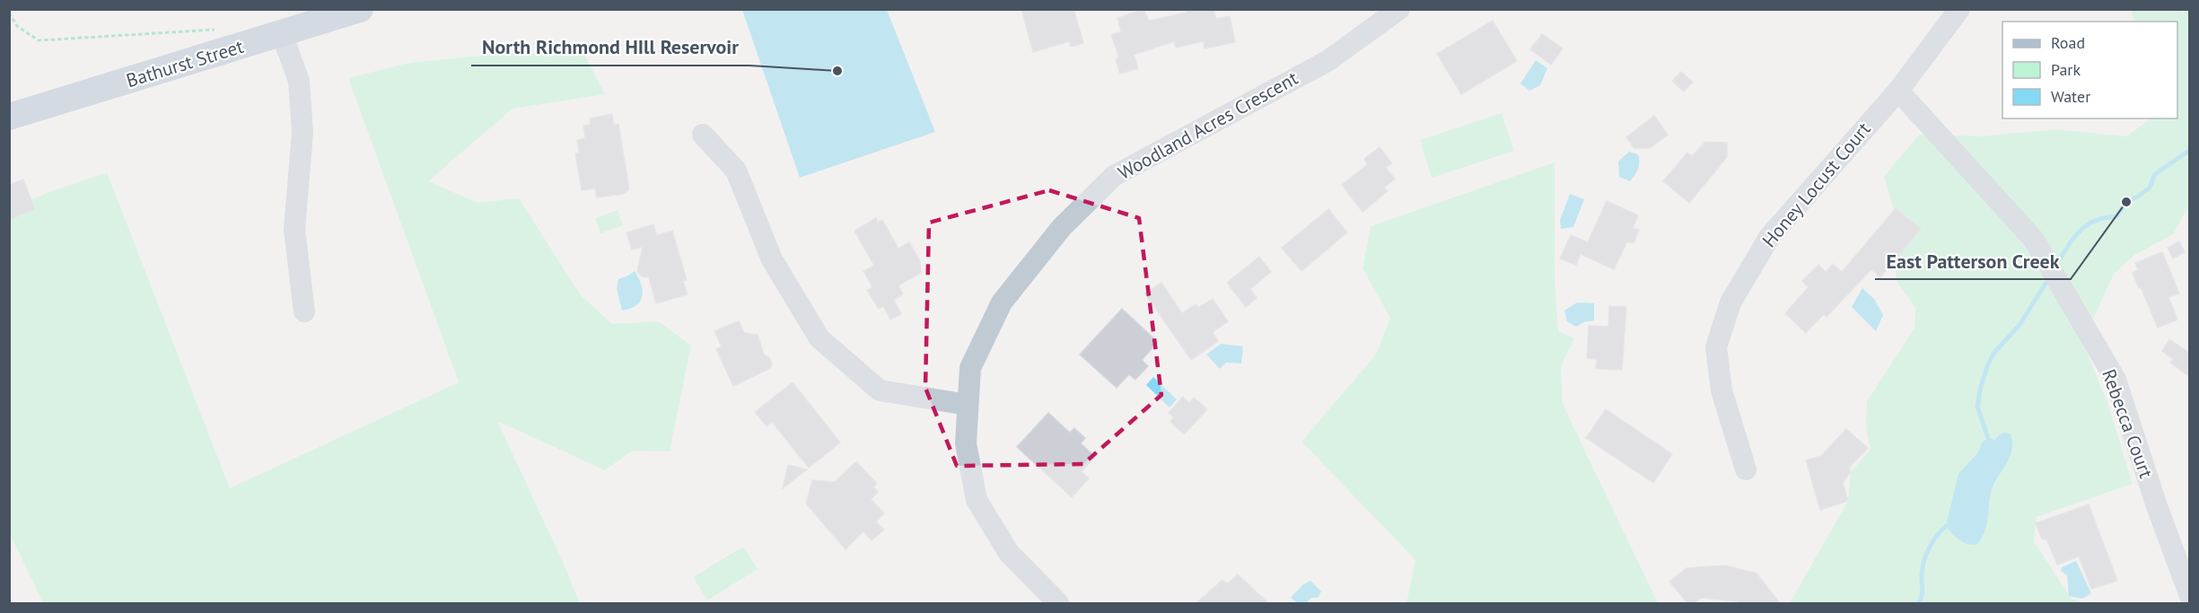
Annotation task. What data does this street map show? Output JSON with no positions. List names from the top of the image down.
{
  "streets": {
    "main road": ["Bathurst Street"],
    "street": ["Woodland Acres Crescent", "Honey Locust Court", "Rebecca Court"]
  },
  "crossings": [
    ["Honey Locust Court", "Rebecca Court"]
  ],
  "places": ["North Richmond HIll Reservoir", "East Patterson Creek"],
  "legend": ["Road", "Park", "Water"]
}
